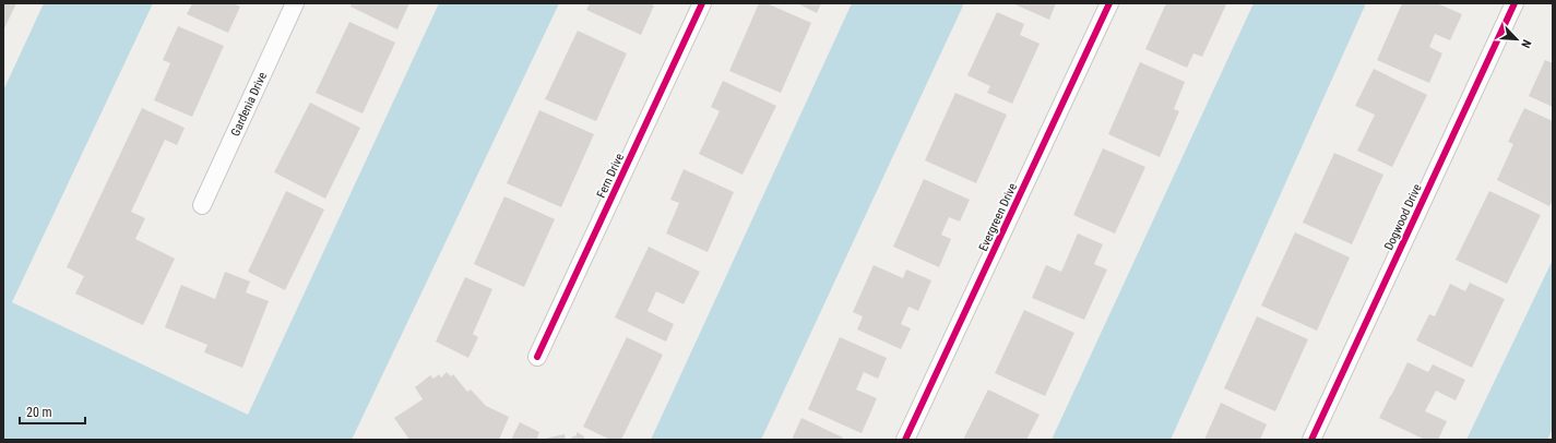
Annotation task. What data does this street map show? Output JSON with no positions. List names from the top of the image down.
{
  "streets": {
    "street": [
      "Gardenia Drive",
      "Fern Drive",
      "Evergreen Drive",
      "Dogwood Drive"
    ]
  },
  "scale_bar": "20 m",
  "north": "bottom right"
}
